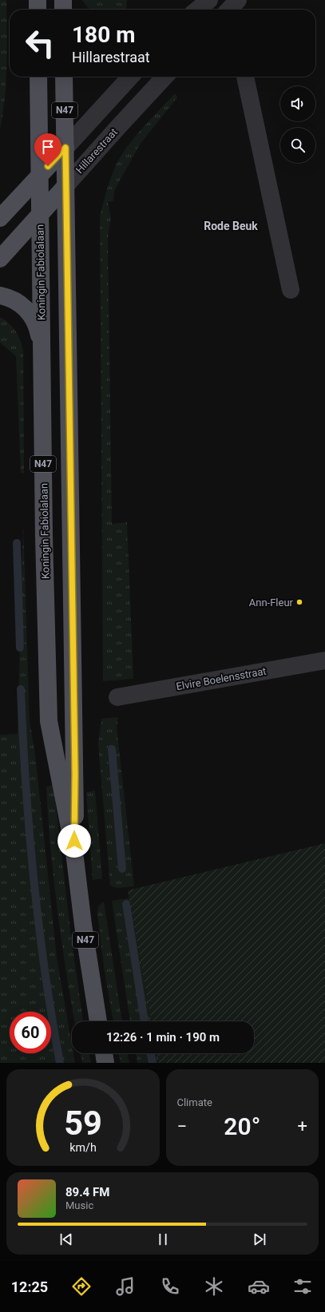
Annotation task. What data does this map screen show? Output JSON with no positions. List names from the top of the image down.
{
  "streets": {
    "main road": ["N47", "Hillarestraat", "Koningin Fabiolalaan"],
    "street": ["Elvire Boelensstraat"]
  },
  "crossings": [
    ["Hillarestraat", "Koningin Fabiolalaan"]
  ],
  "districts": ["Rode Beuk"],
  "places": ["Ann-Fleur"],
  "page": {
    "turn": ["180 m", "Hillarestraat"],
    "limit": "60",
    "trip": "12:26 · 1 min · 190 m",
    "tile": "Climate",
    "heat": ["−", "20°", "+"],
    "song": ["89.4 FM", "Music"],
    "tabs": "12:25",
    "gauge": ["59", "km/h"]
  }
}
